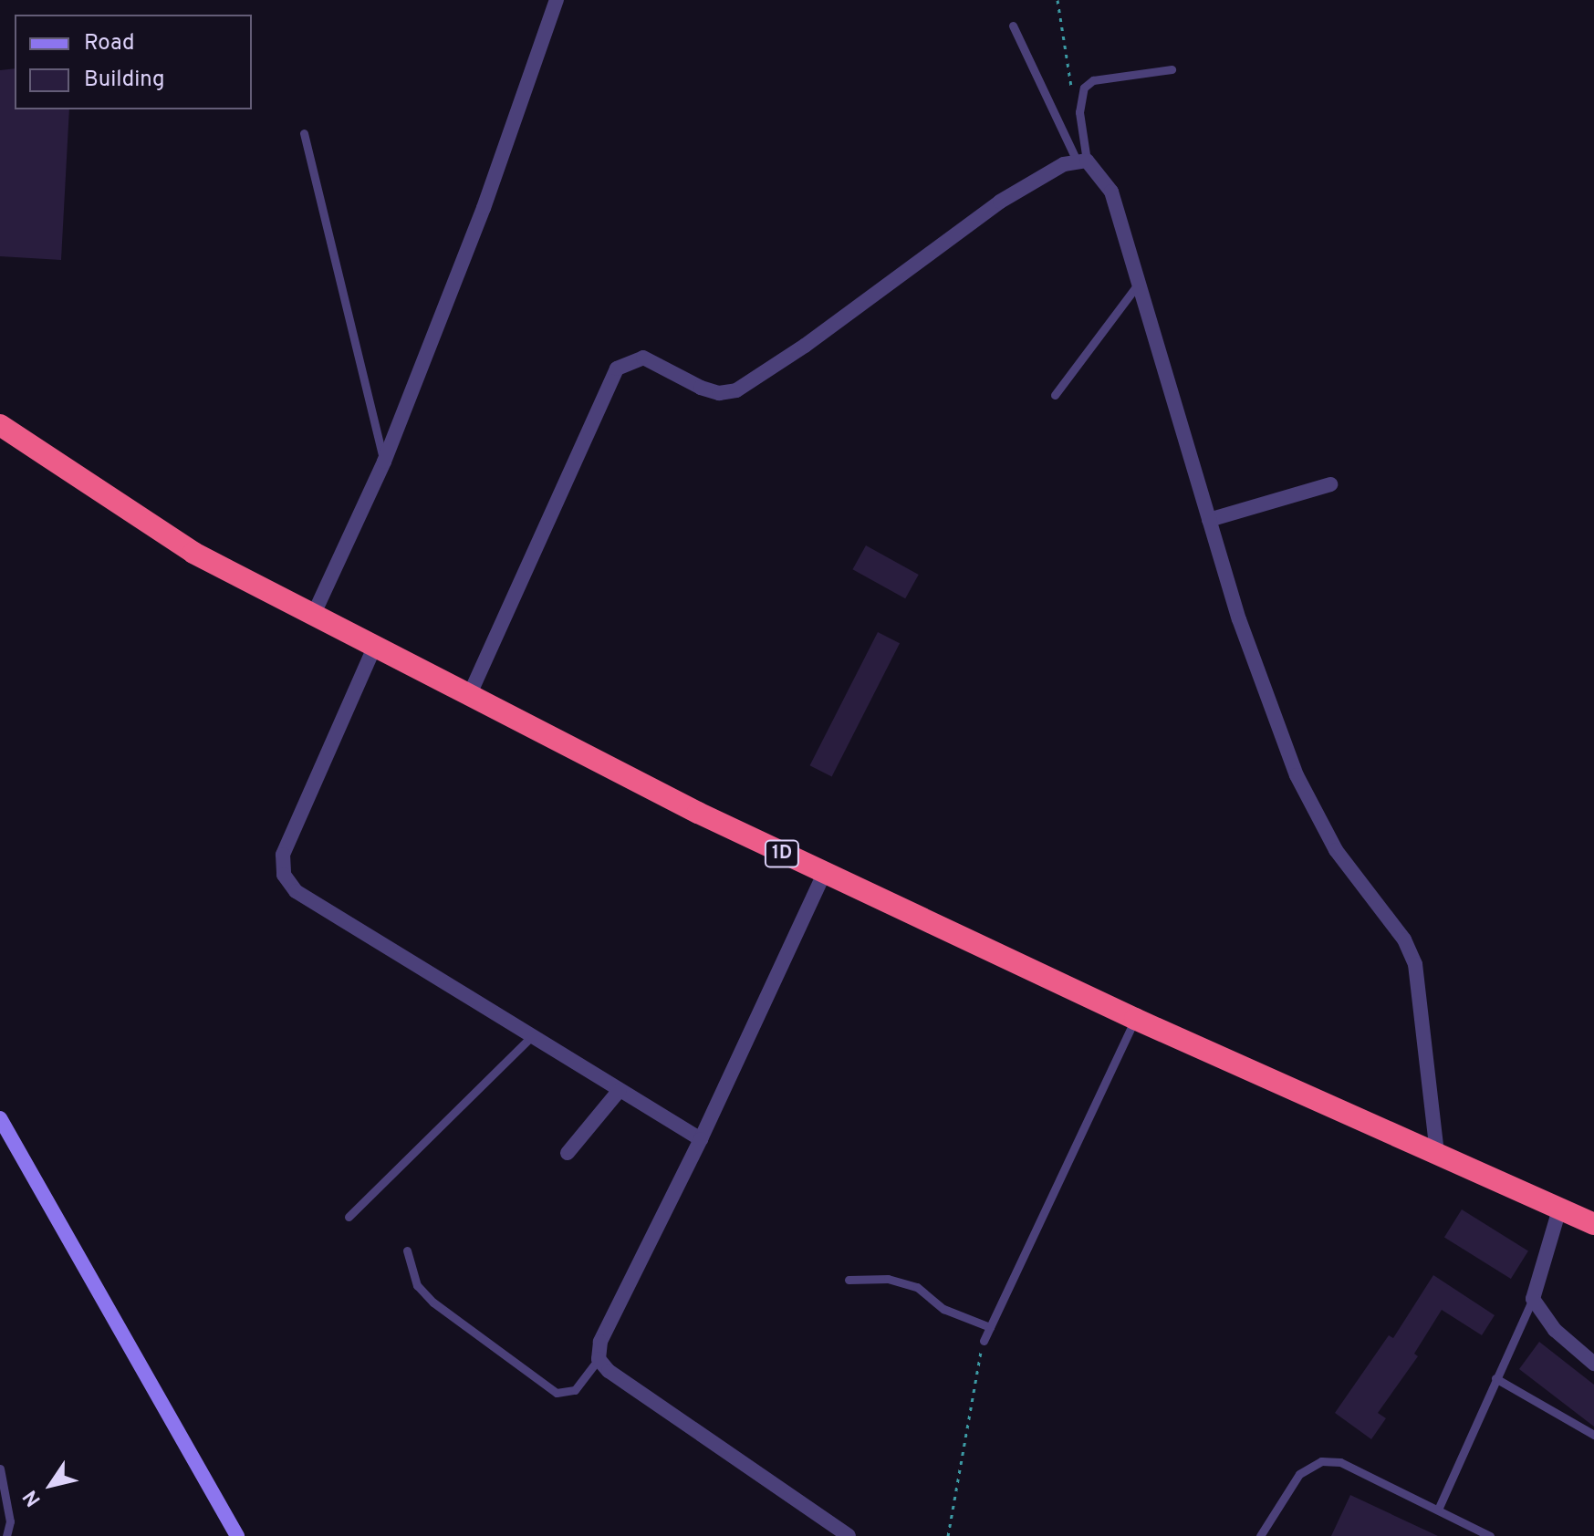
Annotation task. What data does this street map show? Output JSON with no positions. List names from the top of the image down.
{
  "streets": {
    "highway": ["1D"]
  },
  "legend": ["Road", "Building"],
  "north": "bottom left"
}
